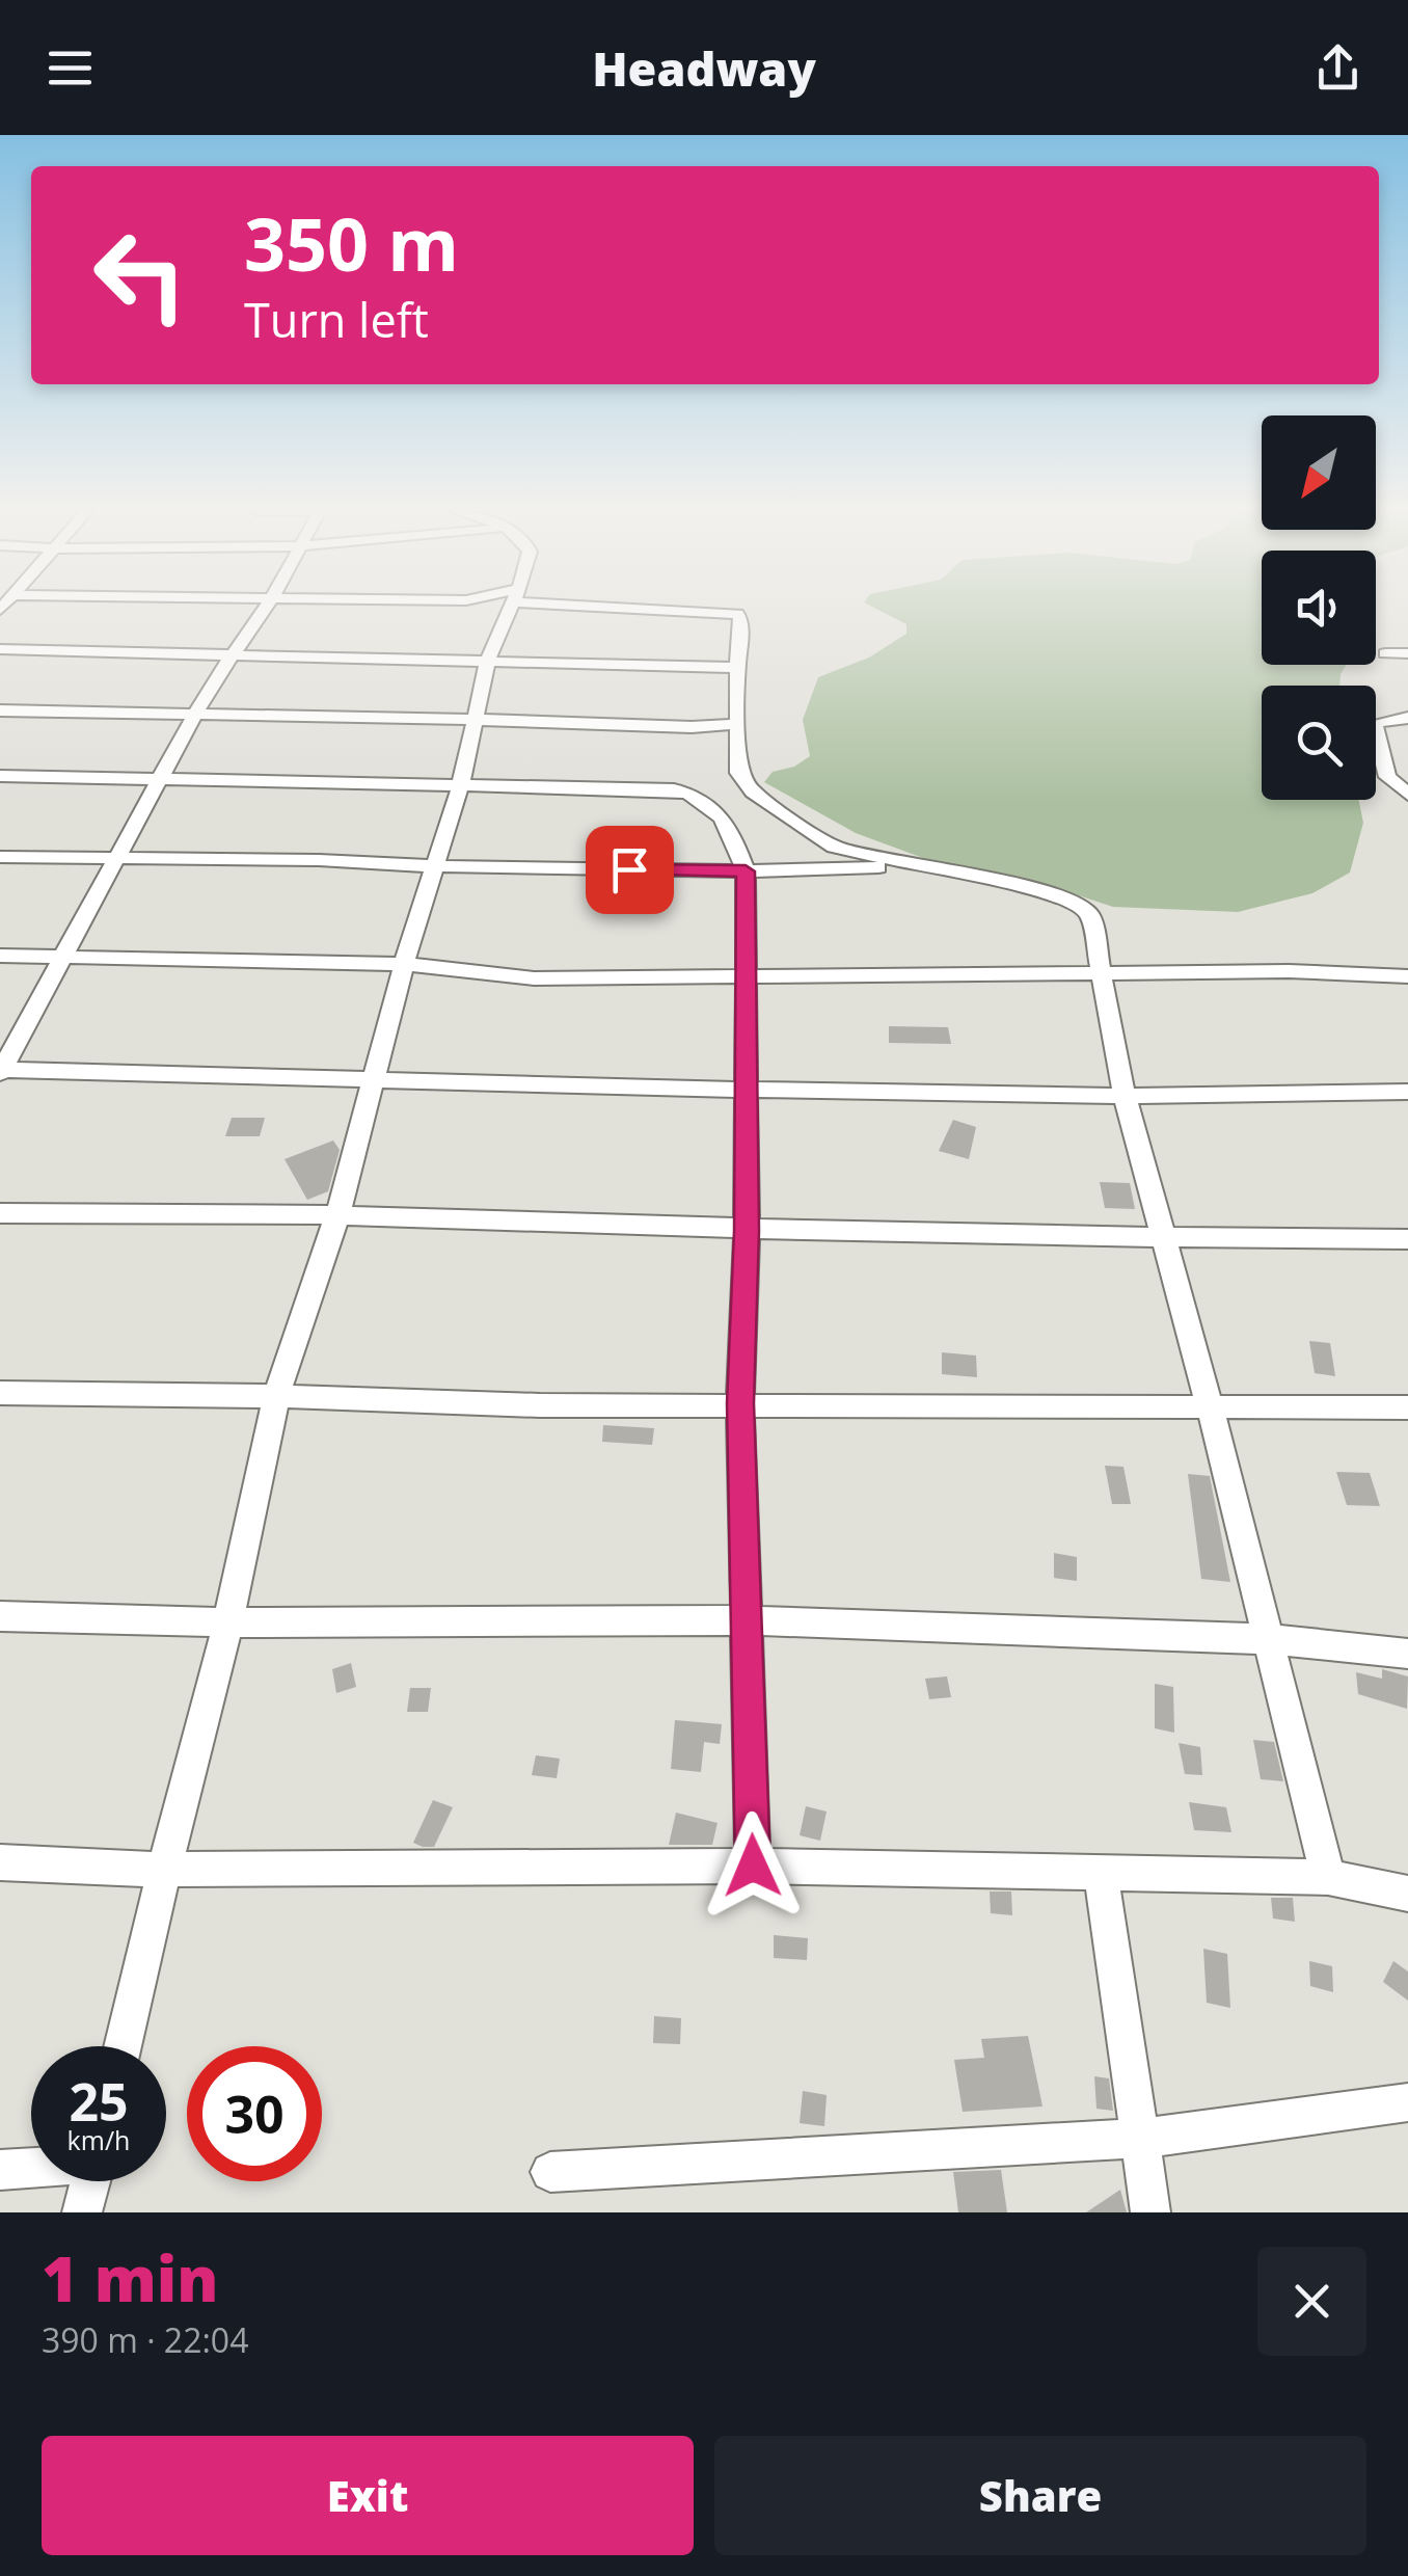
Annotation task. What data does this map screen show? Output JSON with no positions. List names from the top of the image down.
{
  "north": "bottom left",
  "page": {
    "header": "Headway",
    "turn": ["350 m", "Turn left"],
    "speed": "25 km/h",
    "limit": "30",
    "heading": ["1 min", "390 m · 22:04"],
    "buttons": ["Exit", "Share"]
  }
}
